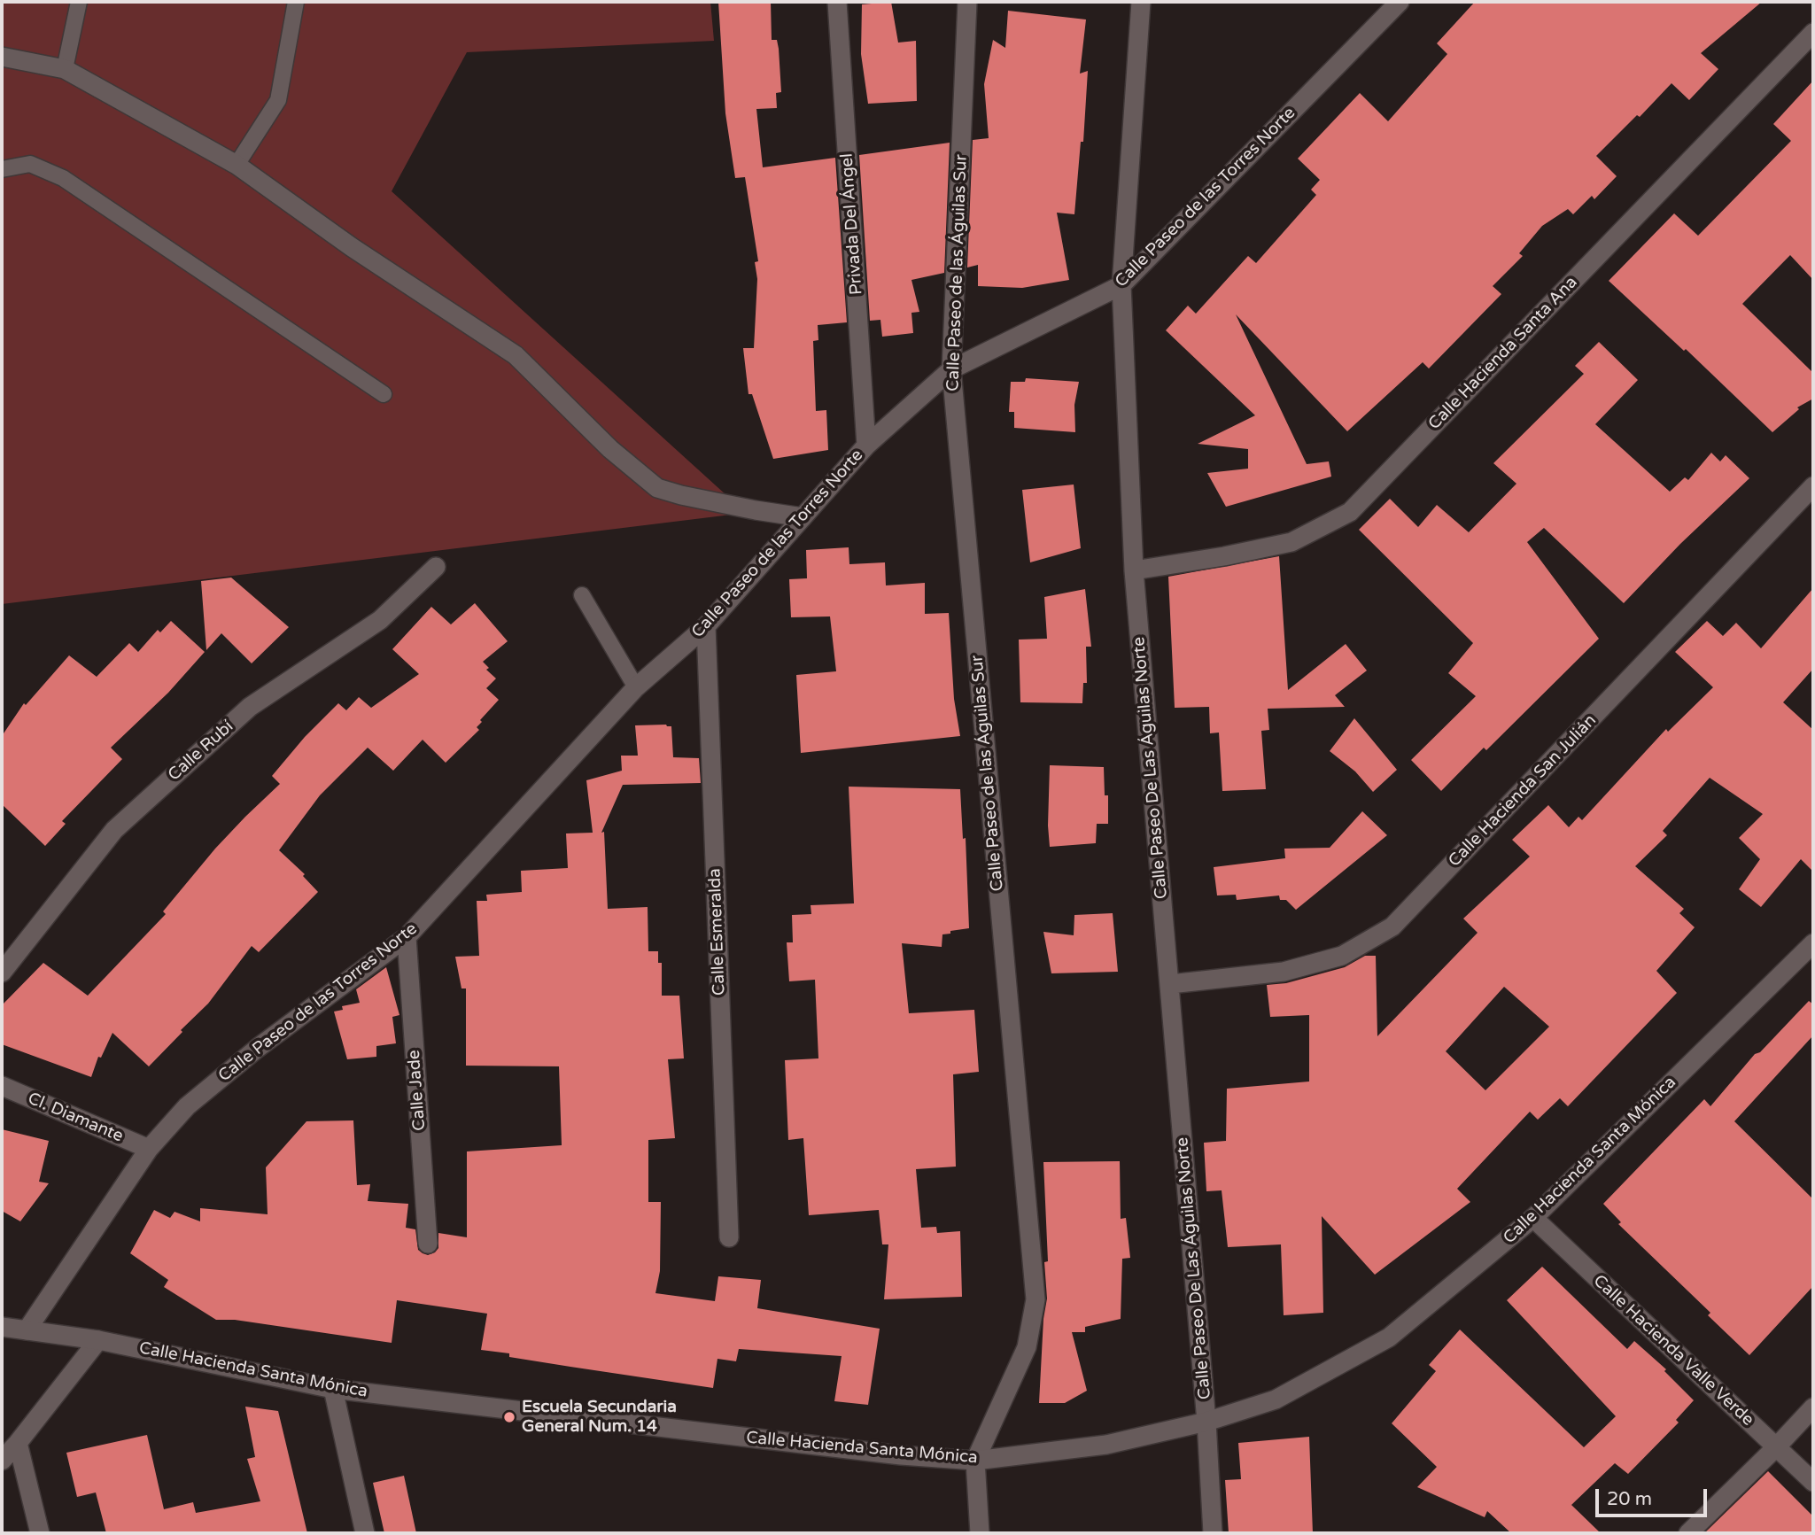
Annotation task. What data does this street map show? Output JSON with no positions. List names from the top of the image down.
{
  "streets": {
    "street": [
      "Calle Paseo de las Torres Norte",
      "Privada Del Ángel",
      "Calle Paseo de las Águilas Sur",
      "Calle Hacienda Santa Ana",
      "Calle Rubí",
      "Calle Paseo De Las Águilas Norte",
      "Calle Hacienda San Julián",
      "Calle Esmeralda",
      "Calle Jade",
      "Cl. Diamante",
      "Calle Hacienda Santa Mónica",
      "Calle Hacienda Valle Verde"
    ]
  },
  "crossings": [
    ["Calle Paseo de las Torres Norte", "Privada Del Ángel"],
    ["Calle Paseo de las Torres Norte", "Calle Paseo de las Águilas Sur"],
    ["Calle Paseo de las Torres Norte", "Calle Paseo De Las Águilas Norte"],
    ["Calle Paseo de las Torres Norte", "Calle Esmeralda"],
    ["Calle Paseo de las Torres Norte", "Calle Jade"],
    ["Calle Paseo de las Torres Norte", "Cl. Diamante"],
    ["Calle Paseo de las Torres Norte", "Calle Hacienda Santa Mónica"],
    ["Calle Paseo de las Águilas Sur", "Calle Hacienda Santa Mónica"],
    ["Calle Hacienda Santa Ana", "Calle Paseo De Las Águilas Norte"],
    ["Calle Paseo De Las Águilas Norte", "Calle Hacienda San Julián"],
    ["Calle Paseo De Las Águilas Norte", "Calle Hacienda Santa Mónica"],
    ["Calle Hacienda Santa Mónica", "Calle Hacienda Valle Verde"]
  ],
  "places": ["Escuela Secundaria General Num. 14"],
  "scale_bar": "20 m"
}
